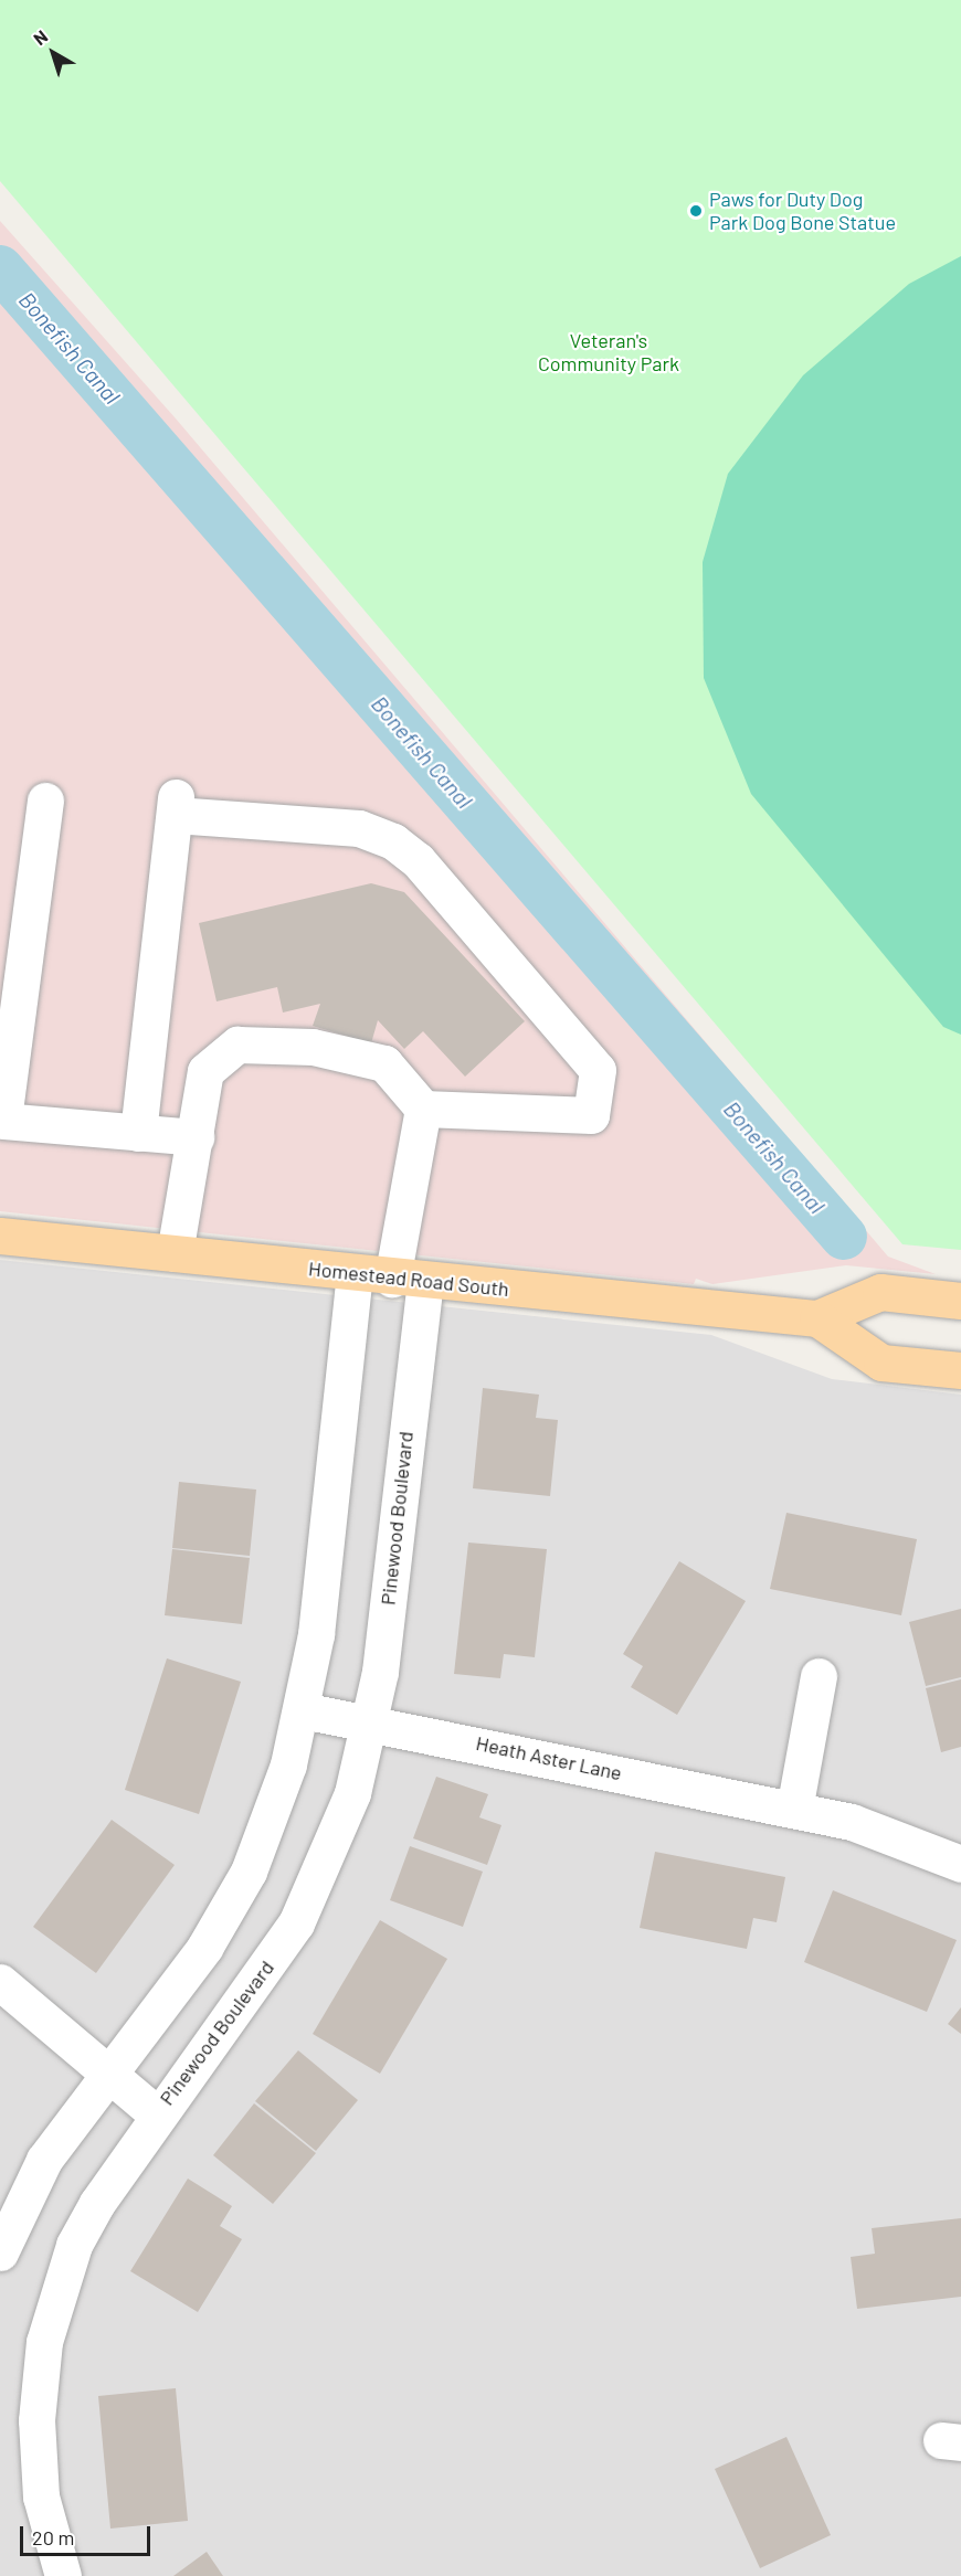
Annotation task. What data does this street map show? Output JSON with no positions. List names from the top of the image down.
{
  "streets": {
    "main road": ["Homestead Road South"],
    "street": ["Pinewood Boulevard", "Heath Aster Lane"]
  },
  "crossings": [
    ["Homestead Road South", "Pinewood Boulevard"],
    ["Pinewood Boulevard", "Heath Aster Lane"]
  ],
  "water": ["Bonefish Canal"],
  "parks": ["Veteran's Community Park"],
  "places": ["Paws for Duty Dog Park Dog Bone Statue"],
  "scale_bar": "20 m",
  "north": "top left"
}
